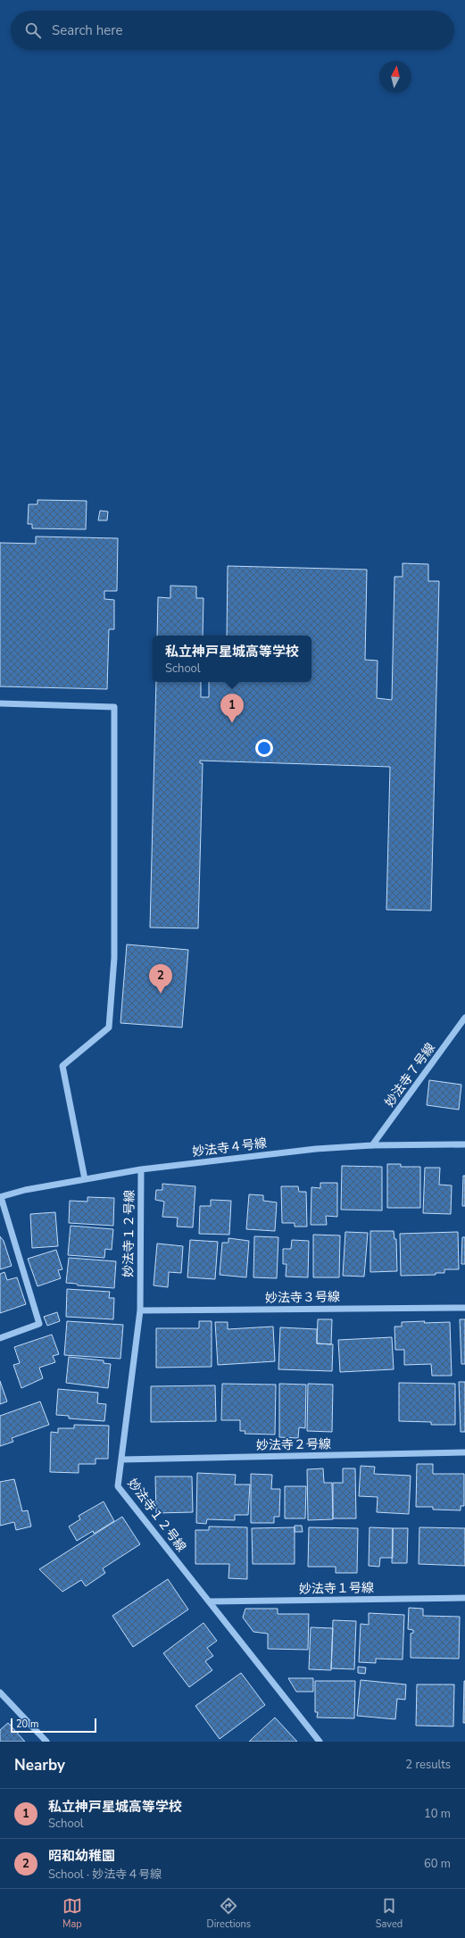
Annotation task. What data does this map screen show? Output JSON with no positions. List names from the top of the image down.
{
  "streets": {
    "street": [
      "妙法寺７号線",
      "妙法寺４号線",
      "妙法寺１２号線",
      "妙法寺３号線",
      "妙法寺２号線",
      "妙法寺１号線"
    ]
  },
  "crossings": [
    ["妙法寺７号線", "妙法寺４号線"],
    ["妙法寺４号線", "妙法寺１２号線"],
    ["妙法寺１２号線", "妙法寺３号線"],
    ["妙法寺１２号線", "妙法寺２号線"],
    ["妙法寺１２号線", "妙法寺１号線"]
  ],
  "scale_bar": "20 m",
  "north": "top",
  "page": {
    "search": "Search here",
    "popup": ["私立神戸星城高等学校", "School"],
    "pins": ["1", "2"],
    "scale": "20 m",
    "heading": ["Nearby", "2 results"],
    "list": [
      {
        "mark": "1",
        "name": "私立神戸星城高等学校",
        "note": "School",
        "value": "10 m"
      },
      {
        "mark": "2",
        "name": "昭和幼稚園",
        "note": "School · 妙法寺４号線",
        "value": "60 m"
      }
    ],
    "nav": ["Map", "Directions", "Saved"]
  }
}
